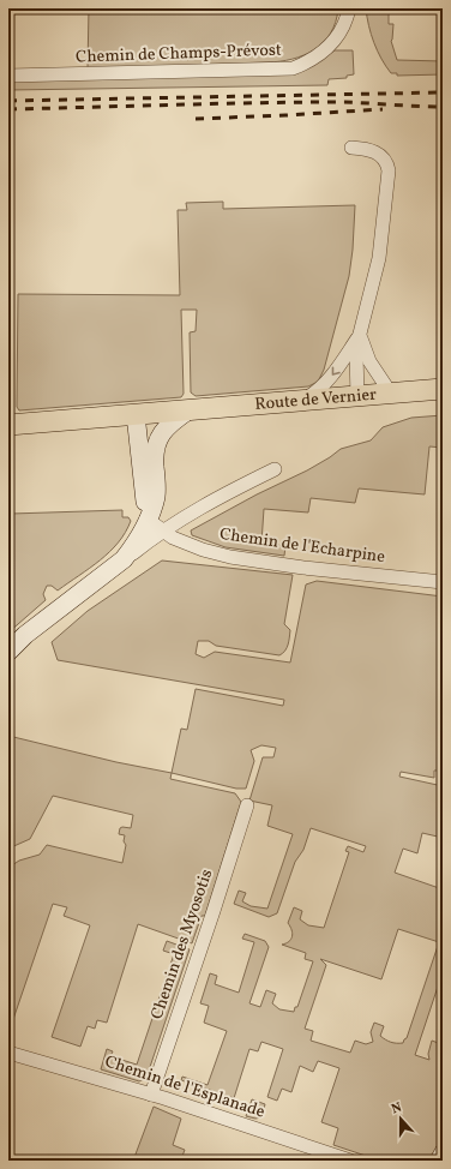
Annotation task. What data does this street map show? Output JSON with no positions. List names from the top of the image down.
{
  "streets": {
    "main road": ["Route de Vernier"],
    "street": [
      "Chemin de Champs-Prévost",
      "Chemin de l'Echarpine",
      "Chemin des Myosotis",
      "Chemin de l'Esplanade"
    ]
  },
  "crossings": [
    ["Chemin des Myosotis", "Chemin de l'Esplanade"]
  ],
  "north": "top"
}
